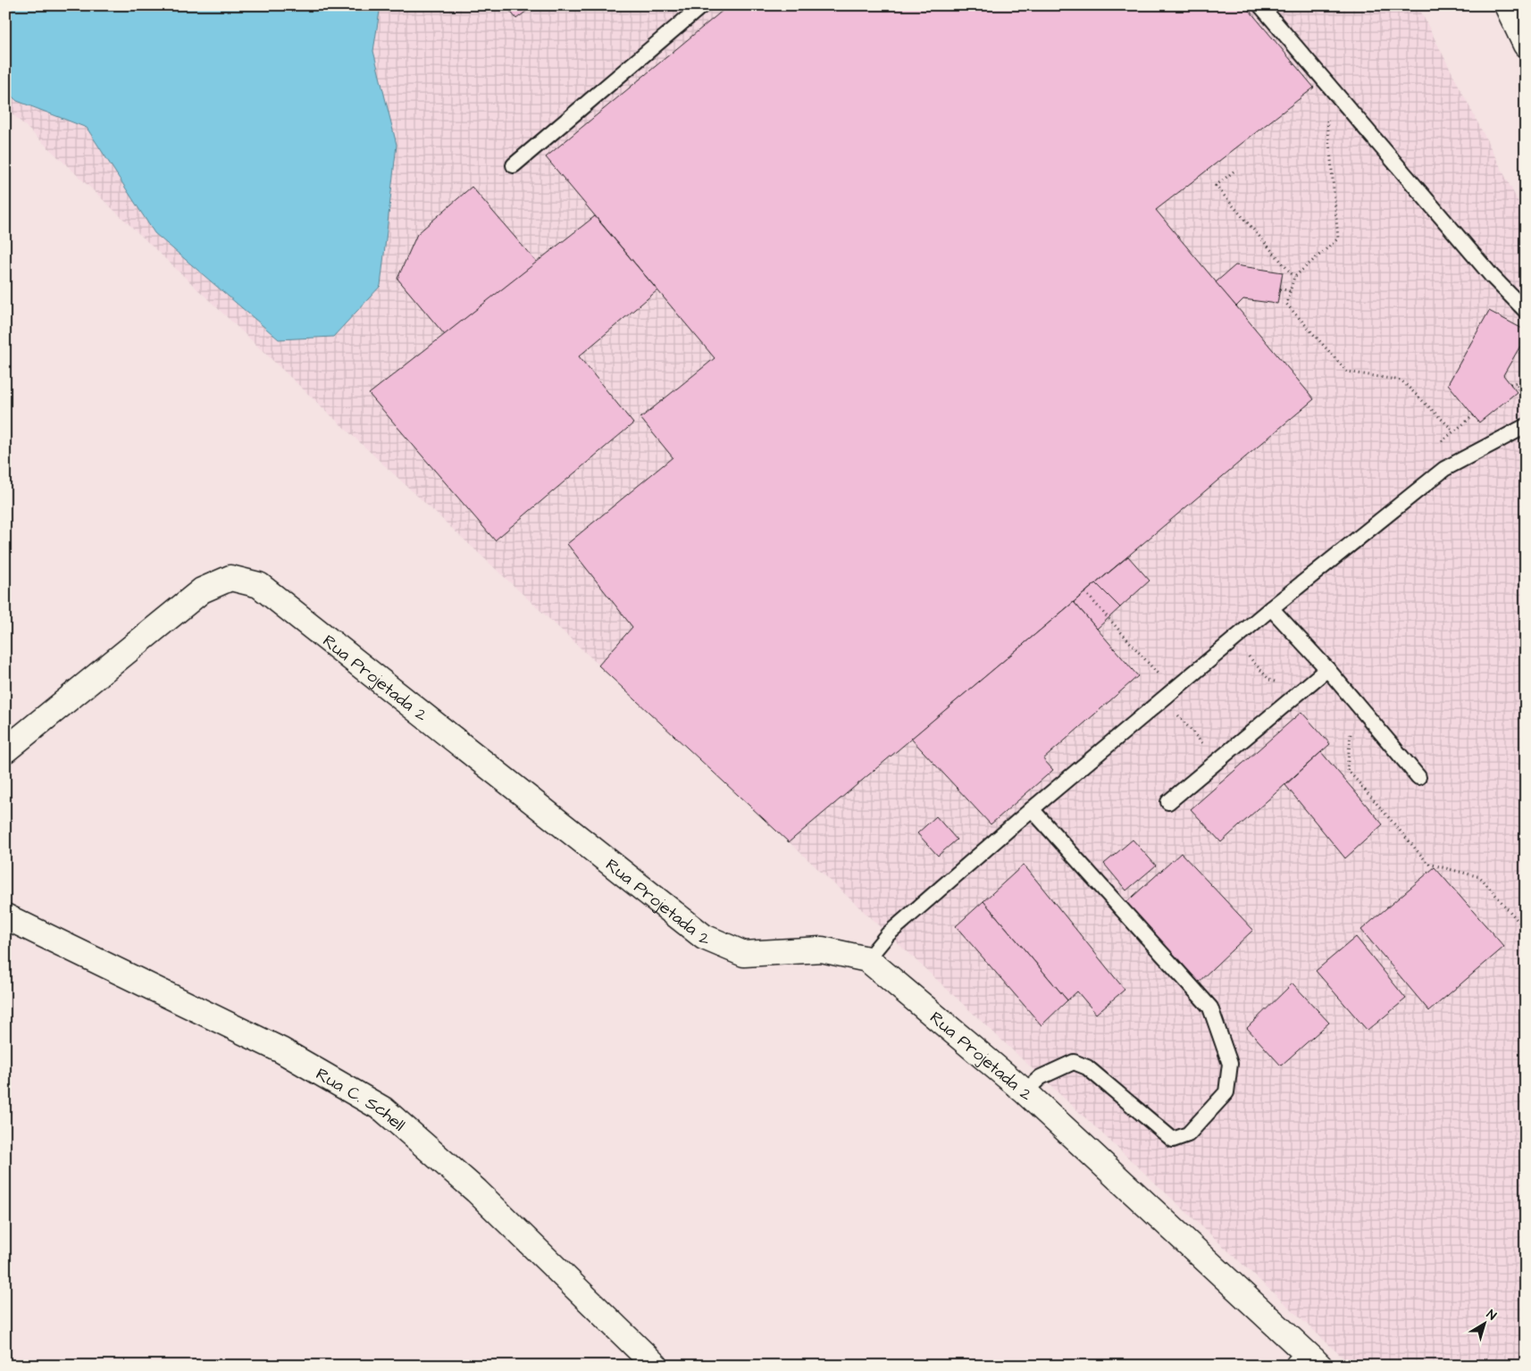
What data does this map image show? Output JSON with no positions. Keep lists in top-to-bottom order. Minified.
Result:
{"streets":{"street":["Rua Projetada 2","Rua C. Schell"]},"north":"top right"}
